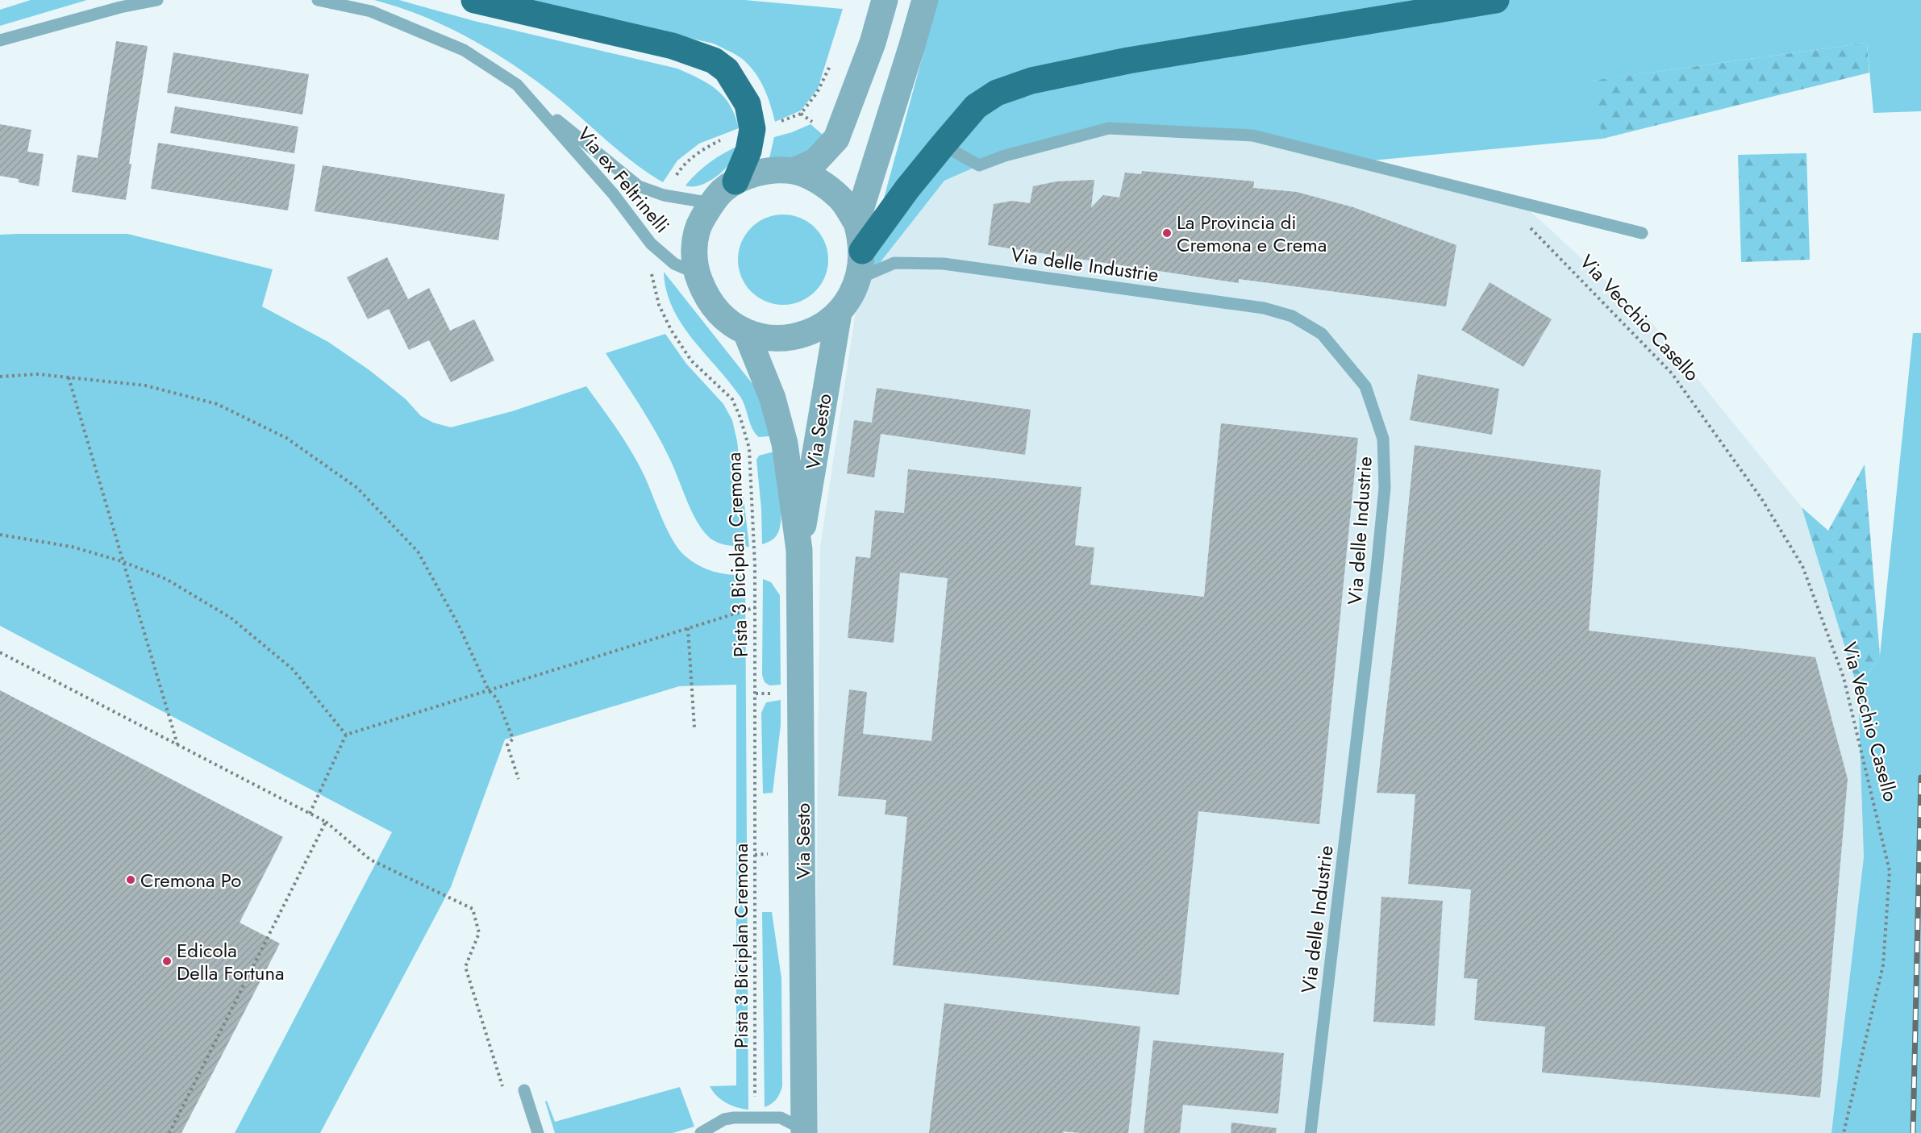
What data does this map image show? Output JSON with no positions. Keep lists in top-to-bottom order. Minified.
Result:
{"streets":{"street":["Via Sesto"],"lane":["Via ex Feltrinelli","Via delle Industrie","Via Vecchio Casello"],"path":["Pista 3 Biciplan Cremona"]},"crossings":[["Via ex Feltrinelli","Via delle Industrie"],["Via ex Feltrinelli","Via Sesto"],["Via ex Feltrinelli","Pista 3 Biciplan Cremona"],["Via delle Industrie","Via Sesto"]],"places":["La Provincia di Cremona e Crema","Cremona Po","Edicola Della Fortuna"]}
